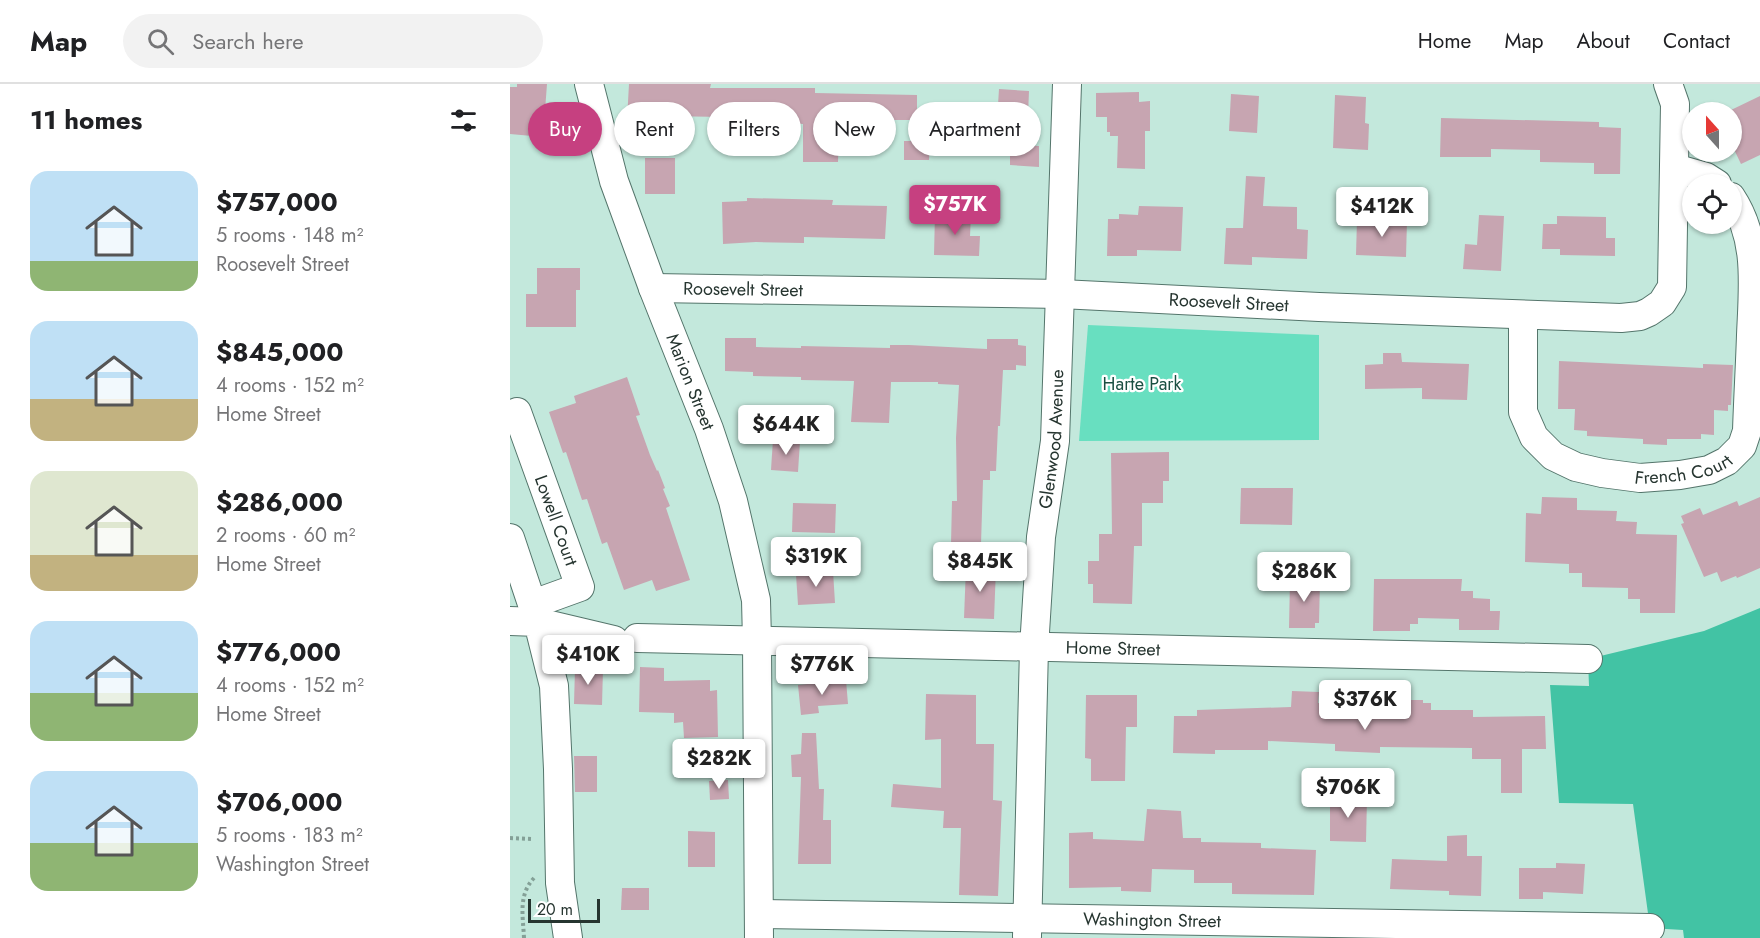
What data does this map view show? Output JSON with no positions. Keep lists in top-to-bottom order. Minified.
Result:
{"streets":{"street":["Roosevelt Street","Marion Street","Glenwood Avenue","French Court","Lowell Court","Home Street","Washington Street"]},"crossings":[["Roosevelt Street","Marion Street"],["Roosevelt Street","Glenwood Avenue"],["Roosevelt Street","French Court"],["Marion Street","Home Street"],["Marion Street","Washington Street"],["Glenwood Avenue","Home Street"],["Glenwood Avenue","Washington Street"],["Lowell Court","Home Street"]],"parks":["Harte Park"],"scale_bar":"20 m","north":"top","page":{"header":"Map","search":"Search here","nav":["Home","Map","About","Contact"],"heading":"11 homes","chip":["Buy","Rent","Filters","New","Apartment"],"list":[{"name":"$757,000","note":"5 rooms · 148 m² · Roosevelt Street"},{"name":"$845,000","note":"4 rooms · 152 m² · Home Street"},{"name":"$286,000","note":"2 rooms · 60 m² · Home Street"},{"name":"$776,000","note":"4 rooms · 152 m² · Home Street"},{"name":"$706,000","note":"5 rooms · 183 m² · Washington Street"}],"price":["$757K","$412K","$644K","$319K","$845K","$286K","$410K","$776K","$376K","$282K","$706K"],"scale":"20 m"}}
